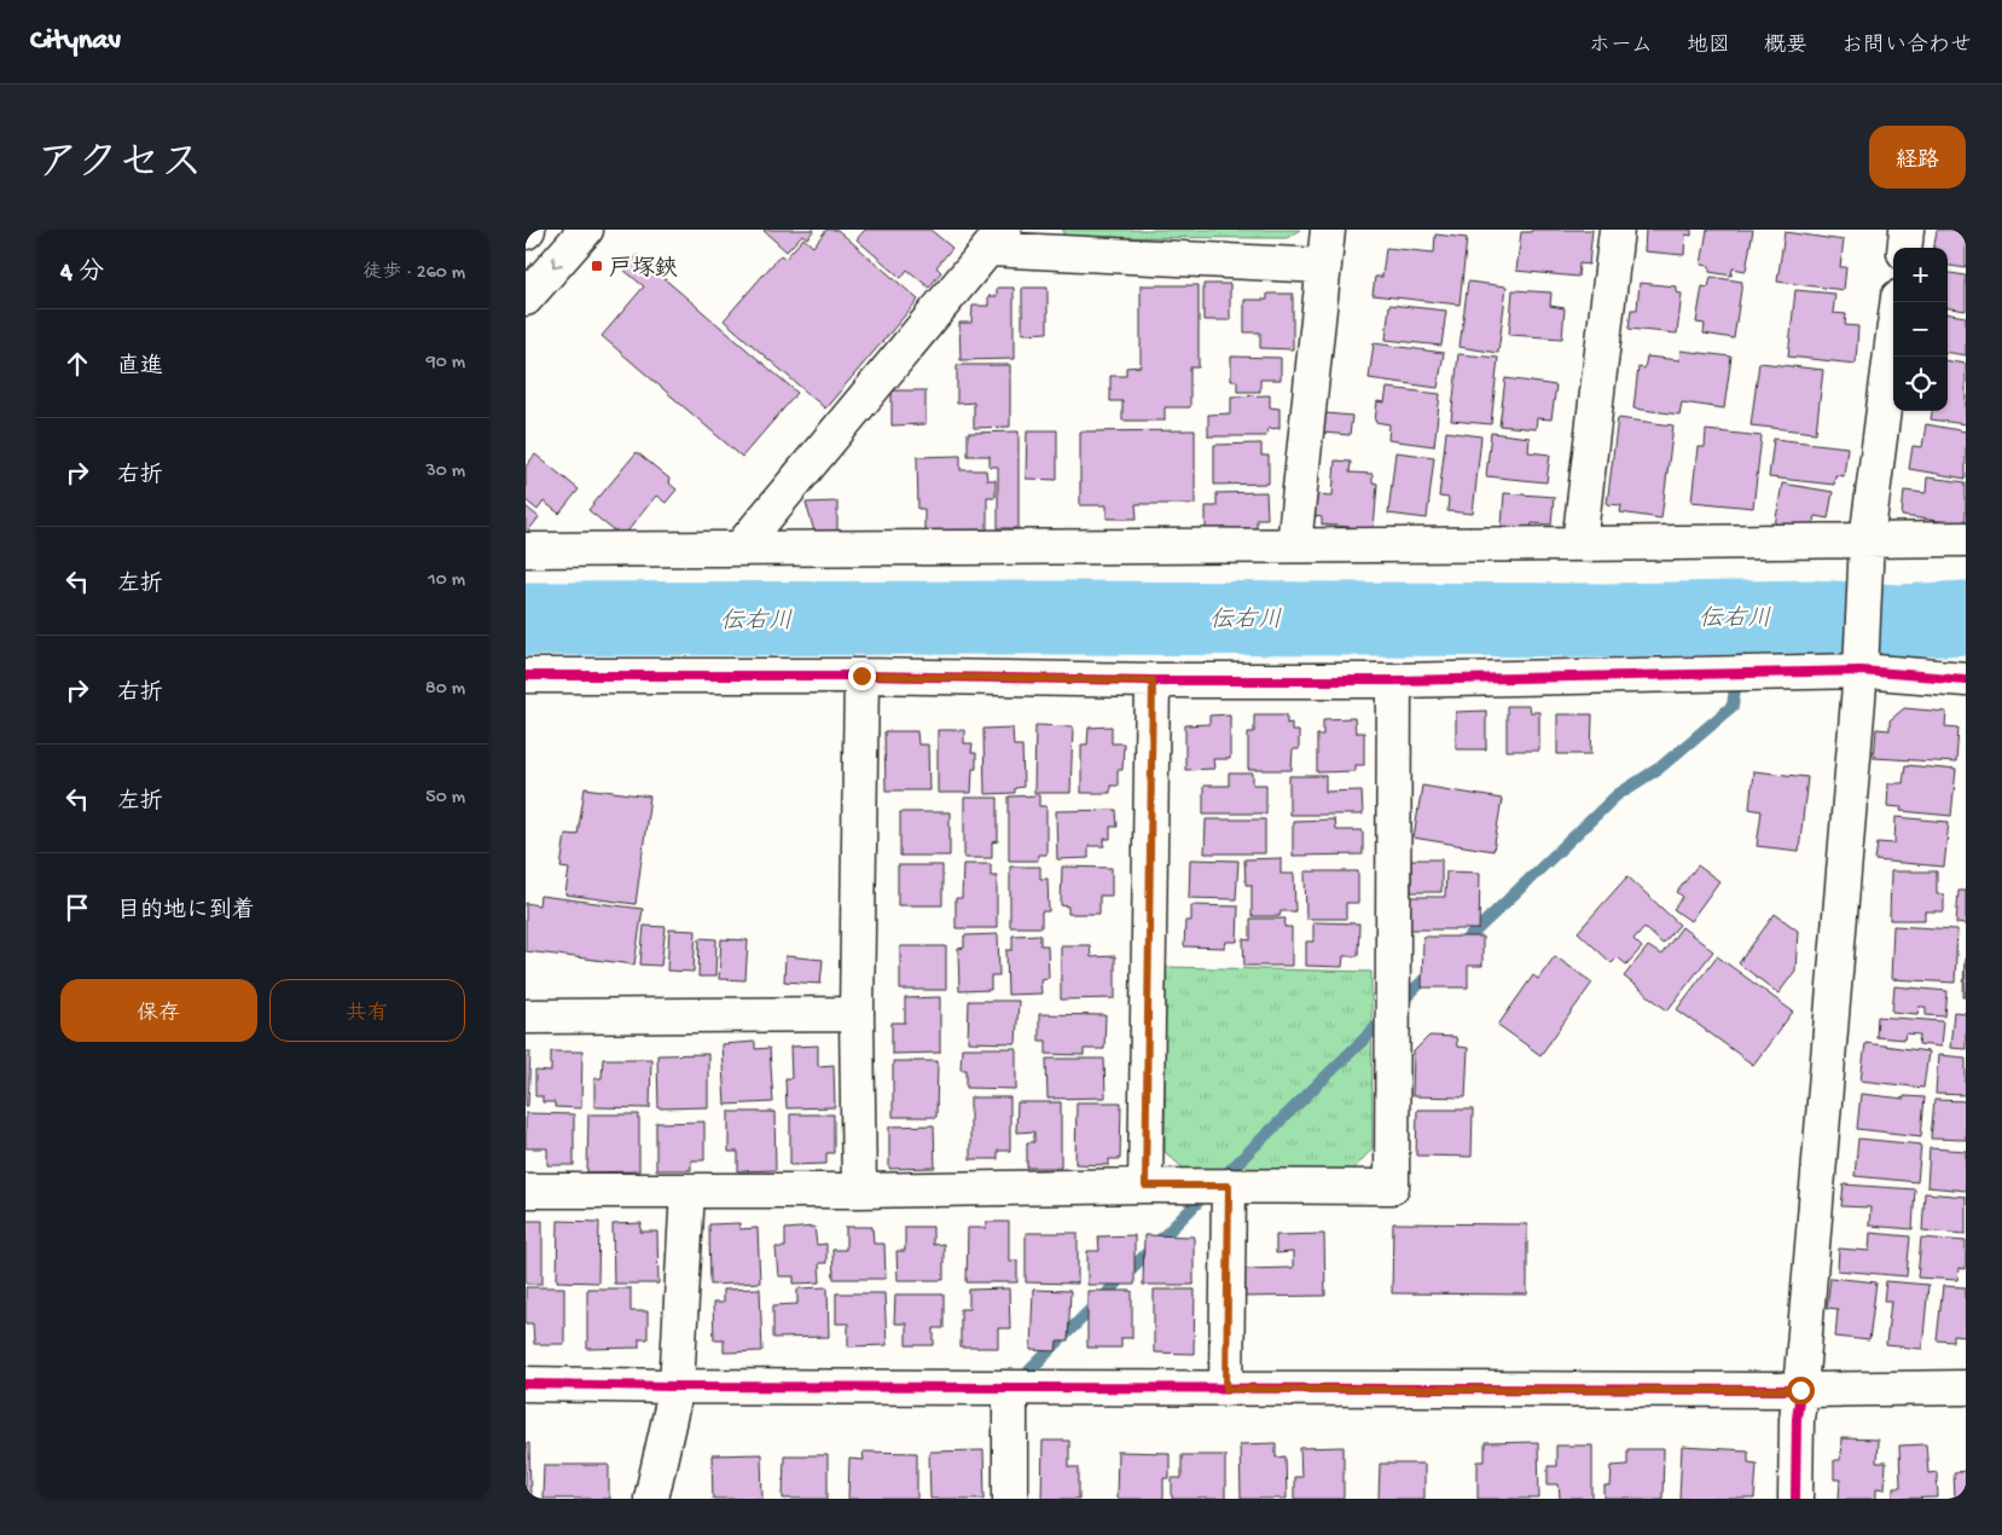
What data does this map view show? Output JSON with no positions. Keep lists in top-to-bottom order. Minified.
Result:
{"water":["伝右川"],"places":{"transit":["戸塚鋏"]},"page":{"header":"Citynav","nav":["ホーム","地図","概要","お問い合わせ"],"title":"アクセス","buttons":["経路",["保存","共有"]],"heading":["4 分","徒歩 · 260 m"],"map_buttons":["+","−"],"list":[["直進","90 m"],["右折","30 m"],["左折","10 m"],["右折","80 m"],["左折","50 m"],"目的地に到着"]}}
